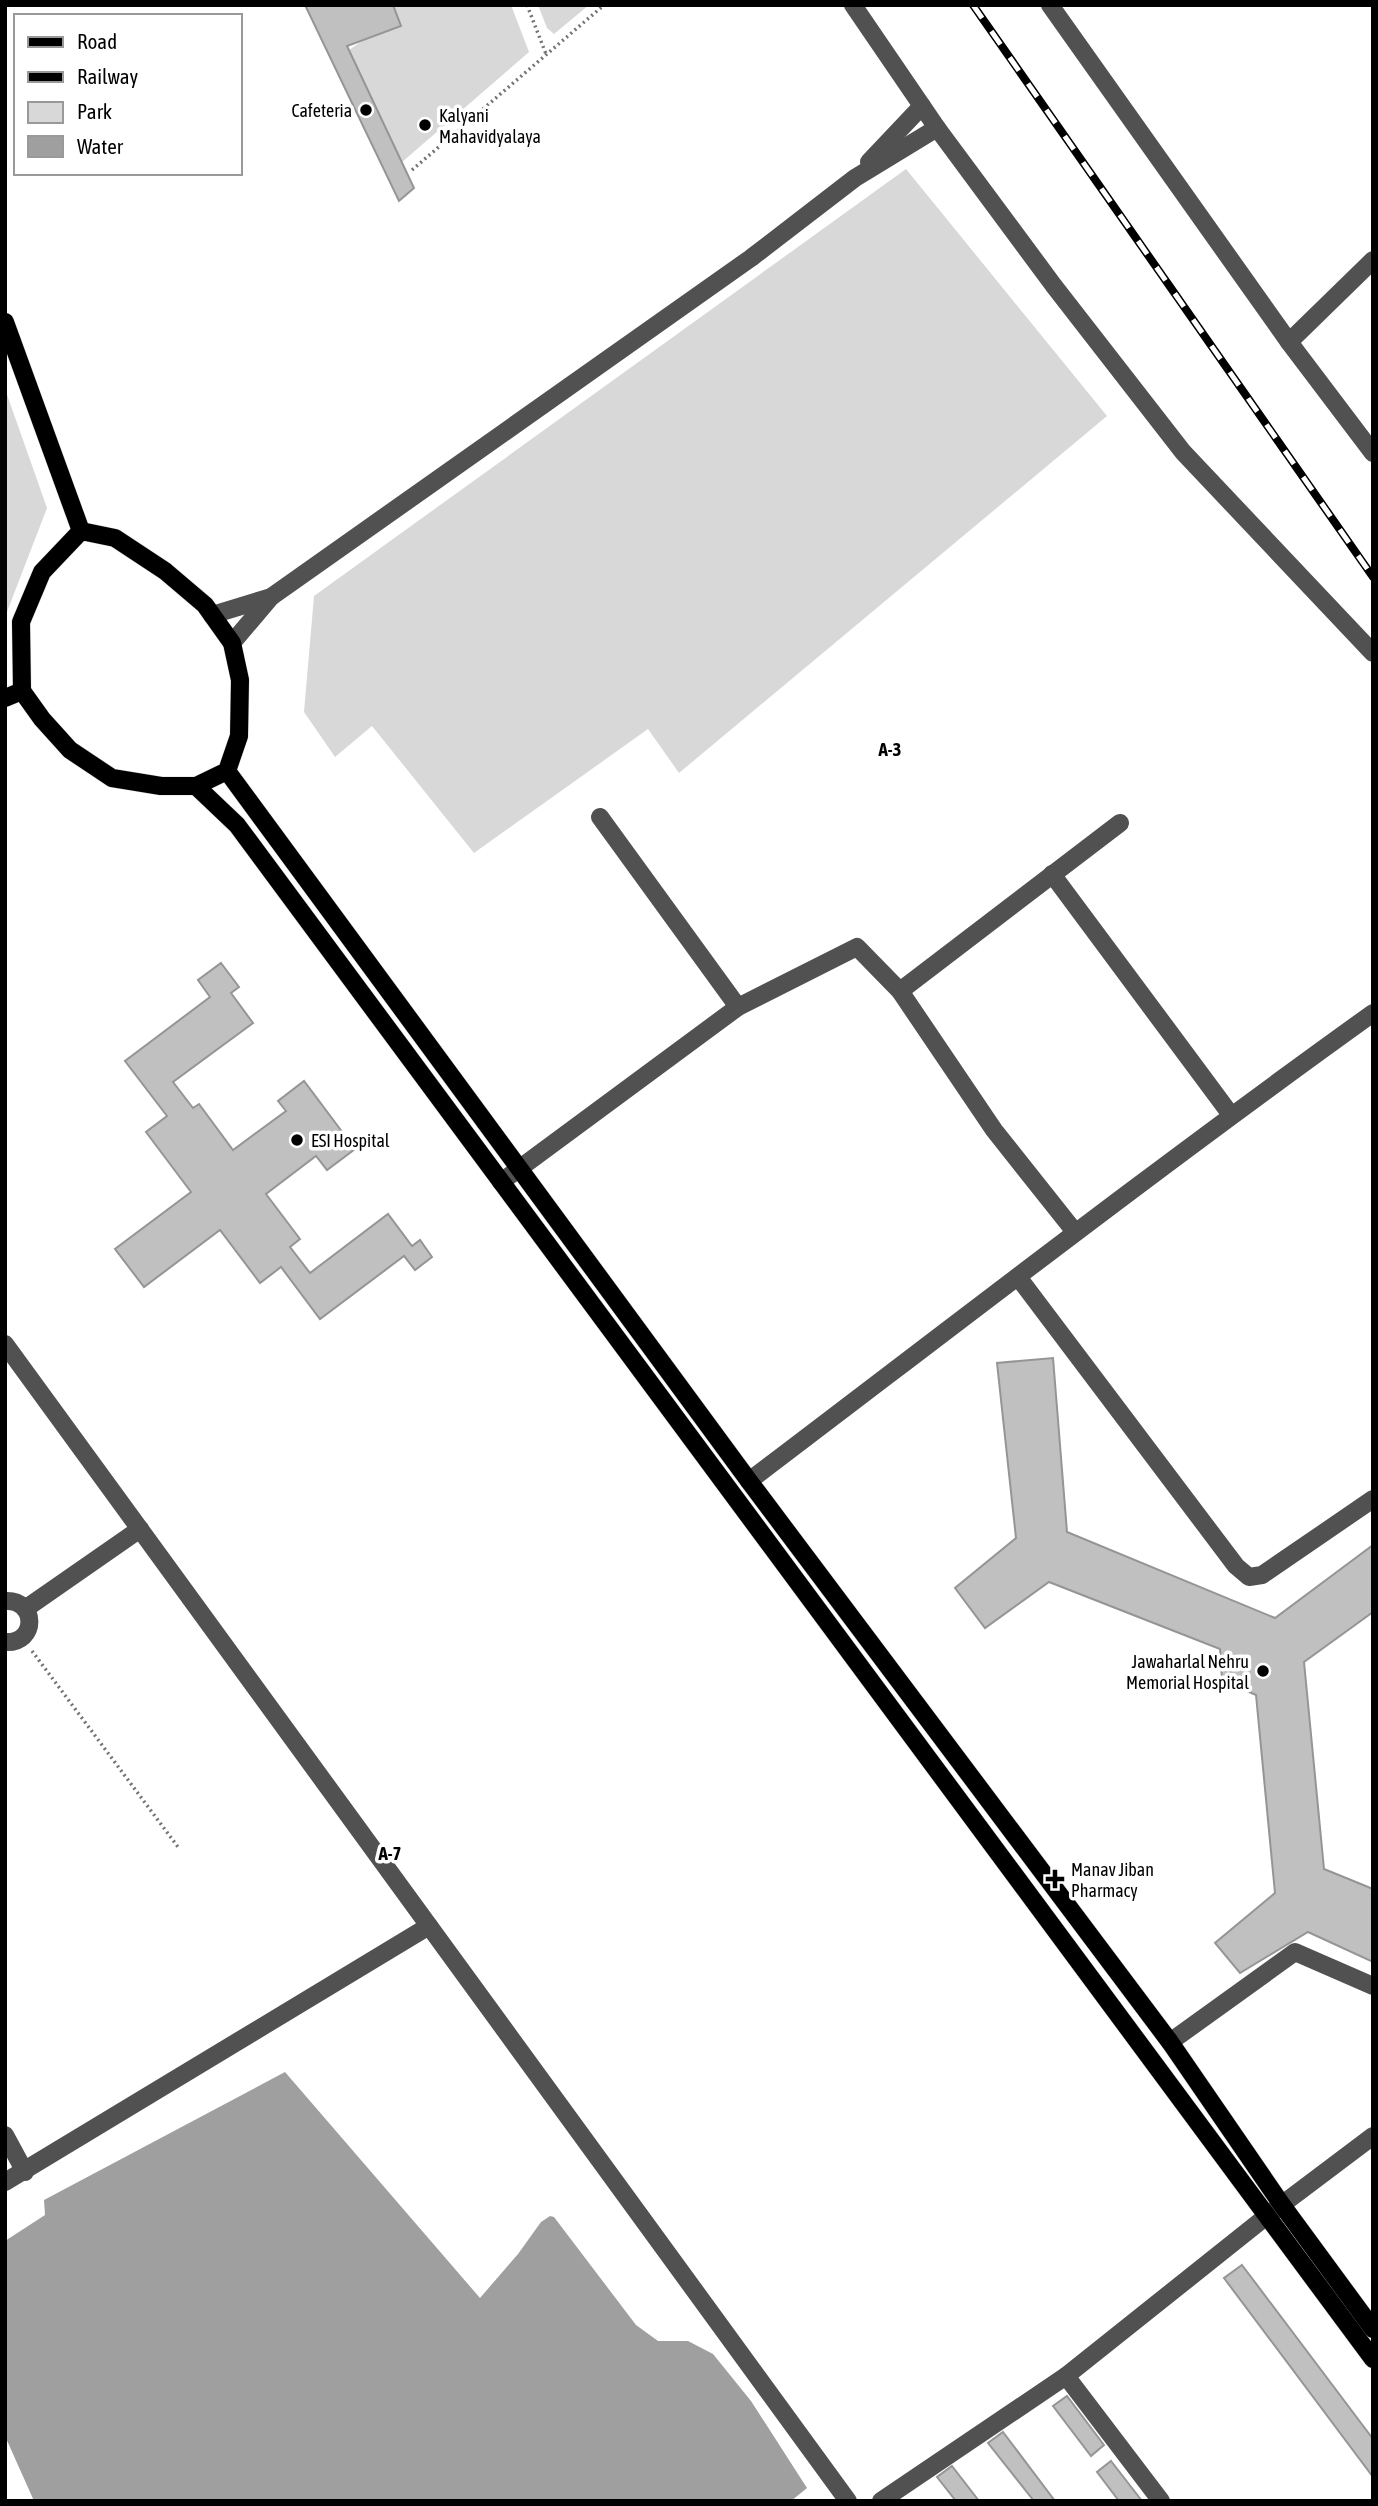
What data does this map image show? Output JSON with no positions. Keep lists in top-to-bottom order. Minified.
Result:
{"districts":["A-3","A-7"],"places":{"other":["Cafeteria","Kalyani Mahavidyalaya","ESI Hospital","Jawaharlal Nehru Memorial Hospital"],"health":["Manav Jiban Pharmacy"]},"legend":["Road","Railway","Park","Water"]}
